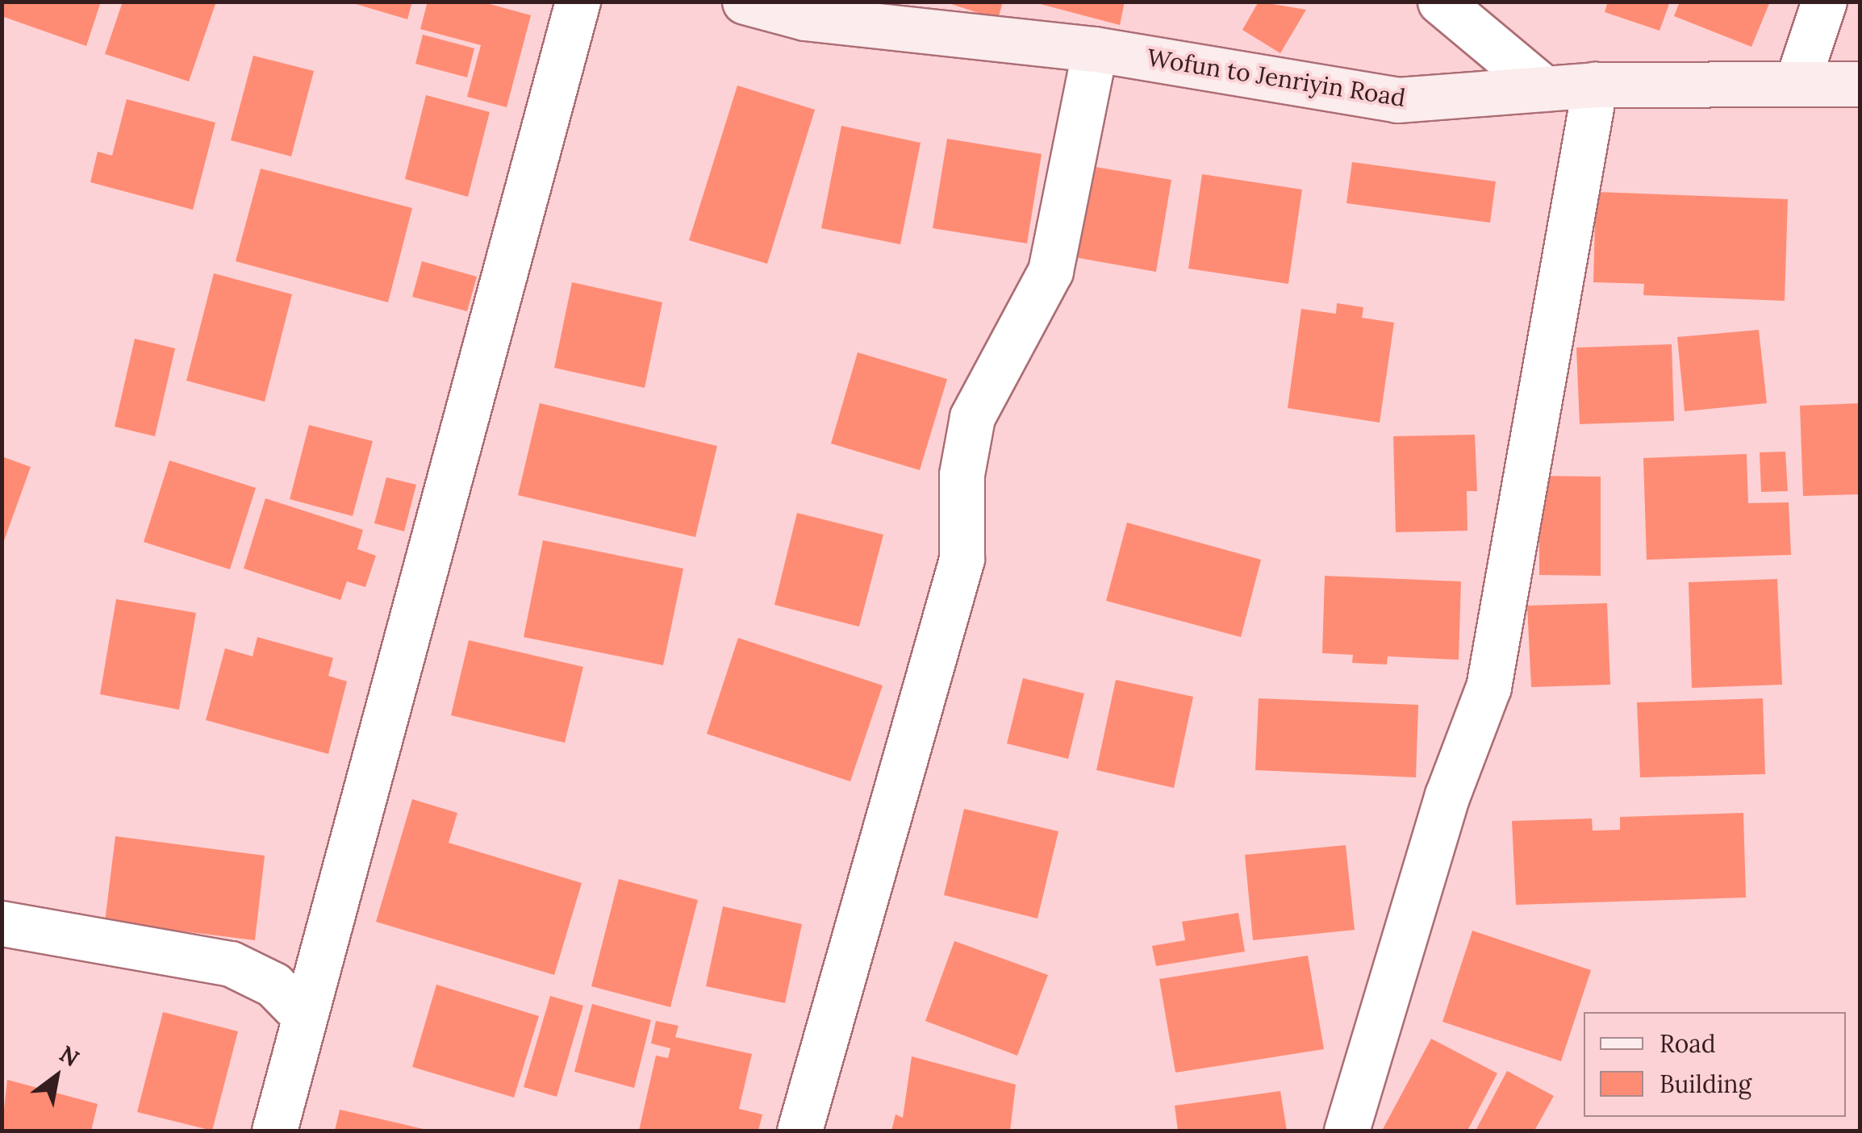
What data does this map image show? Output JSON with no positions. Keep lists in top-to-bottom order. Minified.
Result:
{"streets":{"street":["Wofun to Jenriyin Road"]},"legend":["Road","Building"],"north":"top right"}
